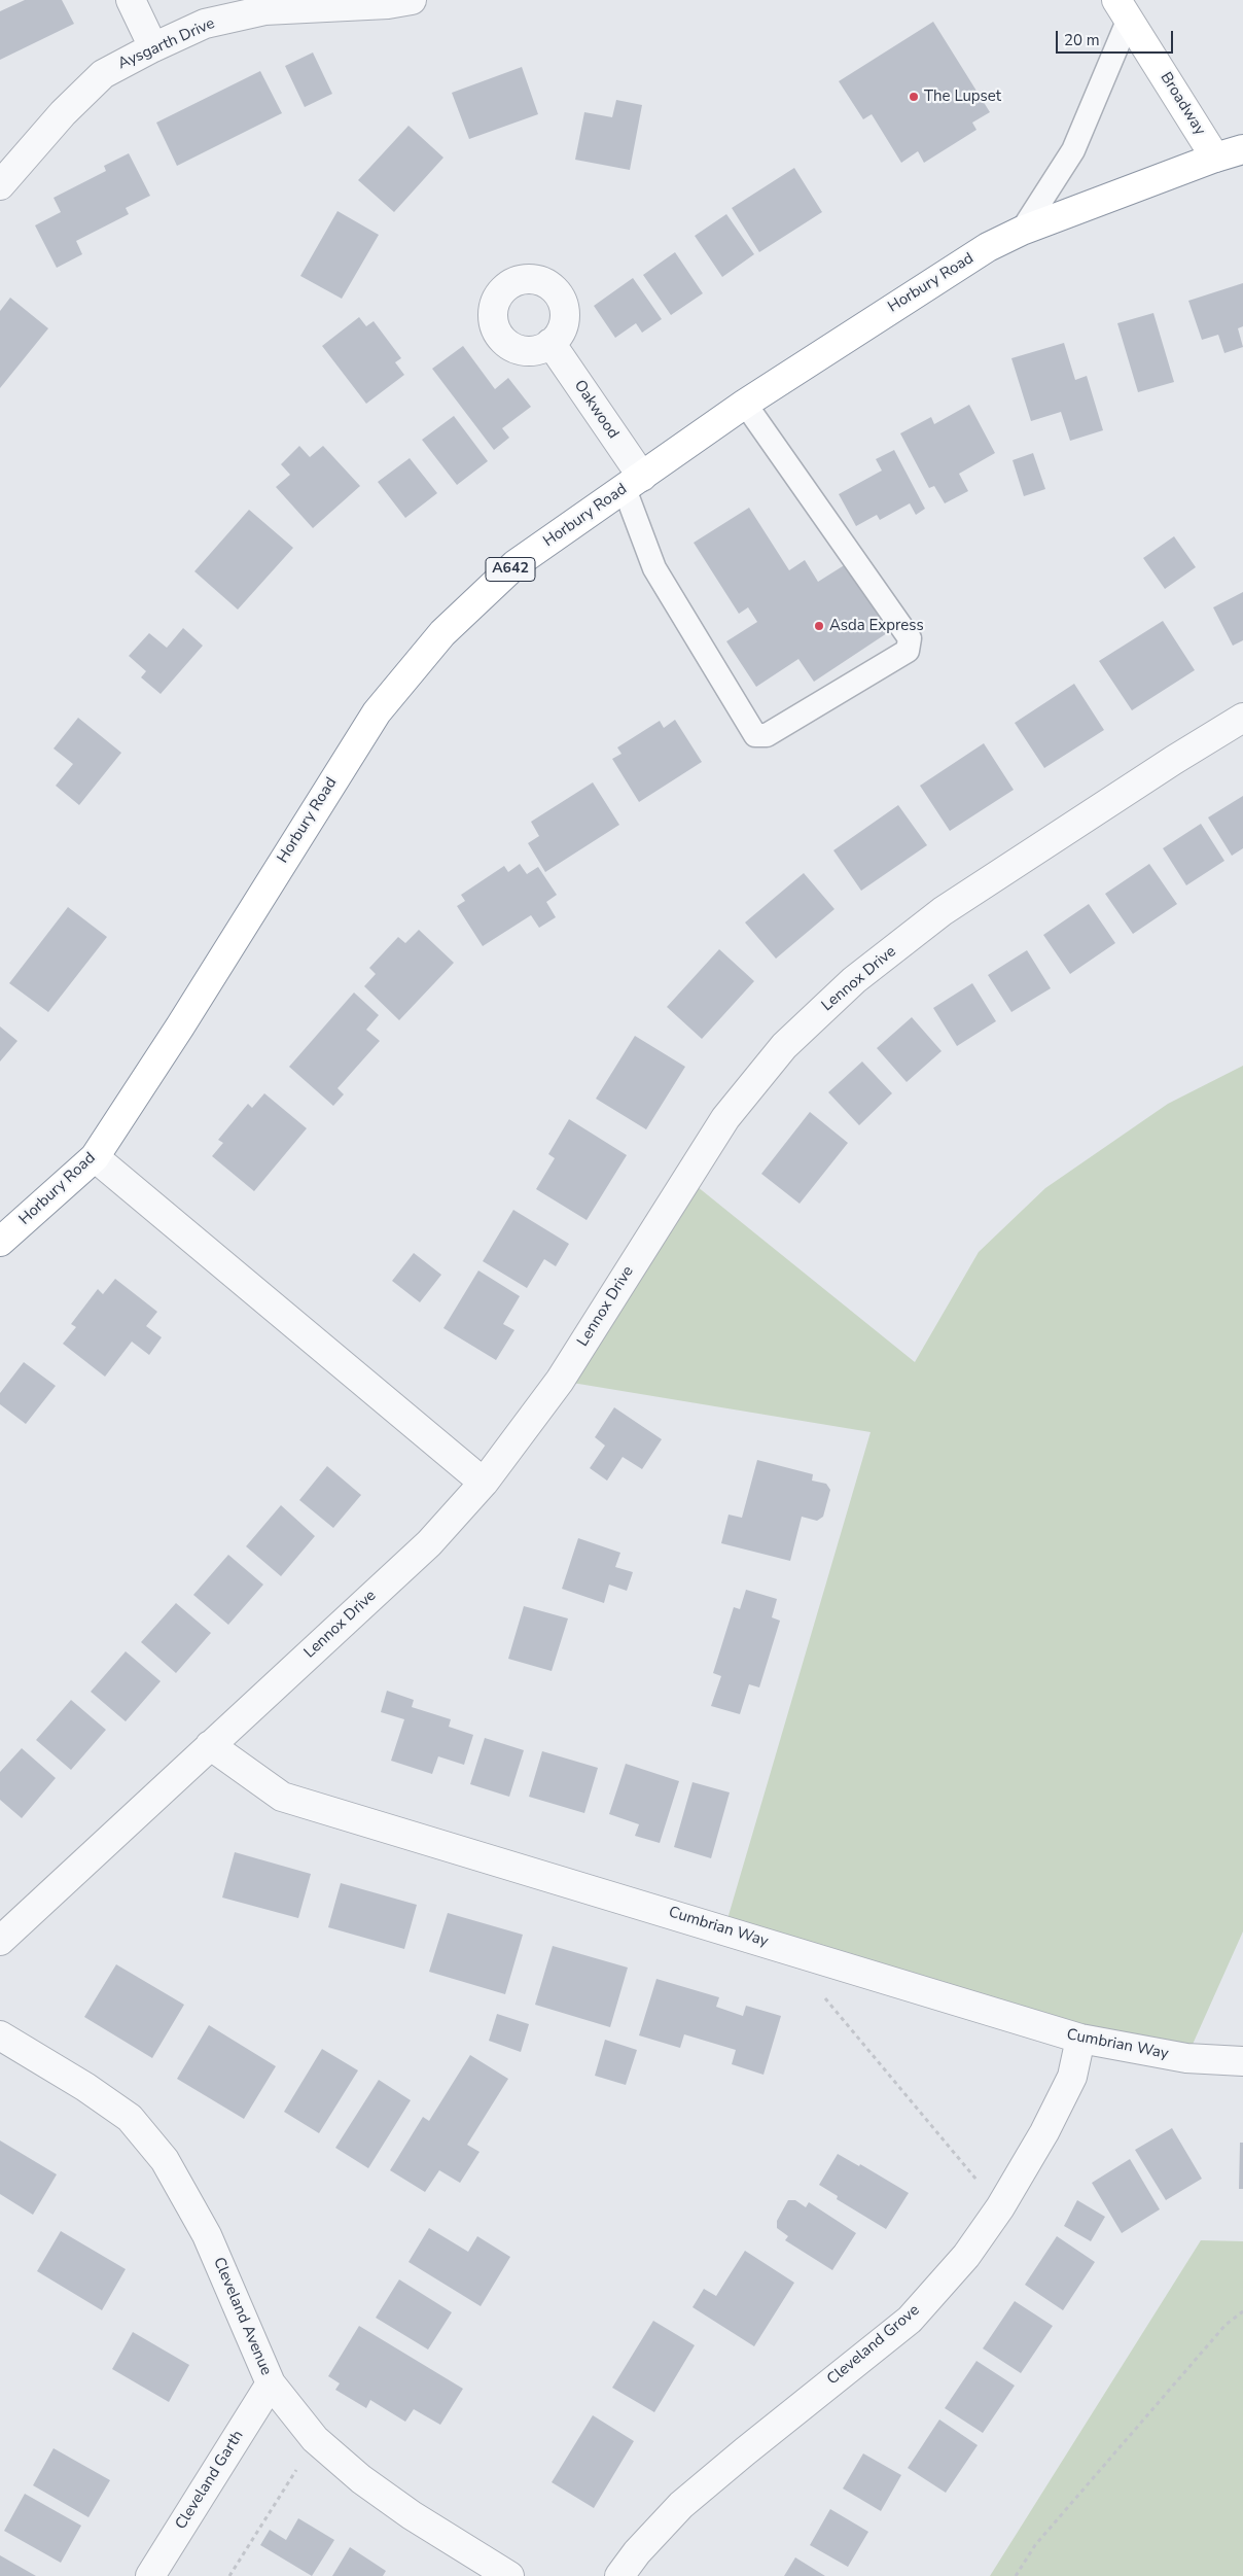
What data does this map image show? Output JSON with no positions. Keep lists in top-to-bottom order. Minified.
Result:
{"streets":{"main road":["Broadway","Horbury Road","A642"],"street":["Aysgarth Drive","Oakwood","Lennox Drive","Cumbrian Way","Cleveland Avenue","Cleveland Grove","Cleveland Garth"]},"crossings":[["Broadway","Horbury Road"],["Horbury Road","Oakwood"],["Lennox Drive","Cumbrian Way"],["Cumbrian Way","Cleveland Grove"],["Cleveland Avenue","Cleveland Garth"]],"places":["The Lupset","Asda Express"],"scale_bar":"20 m"}
